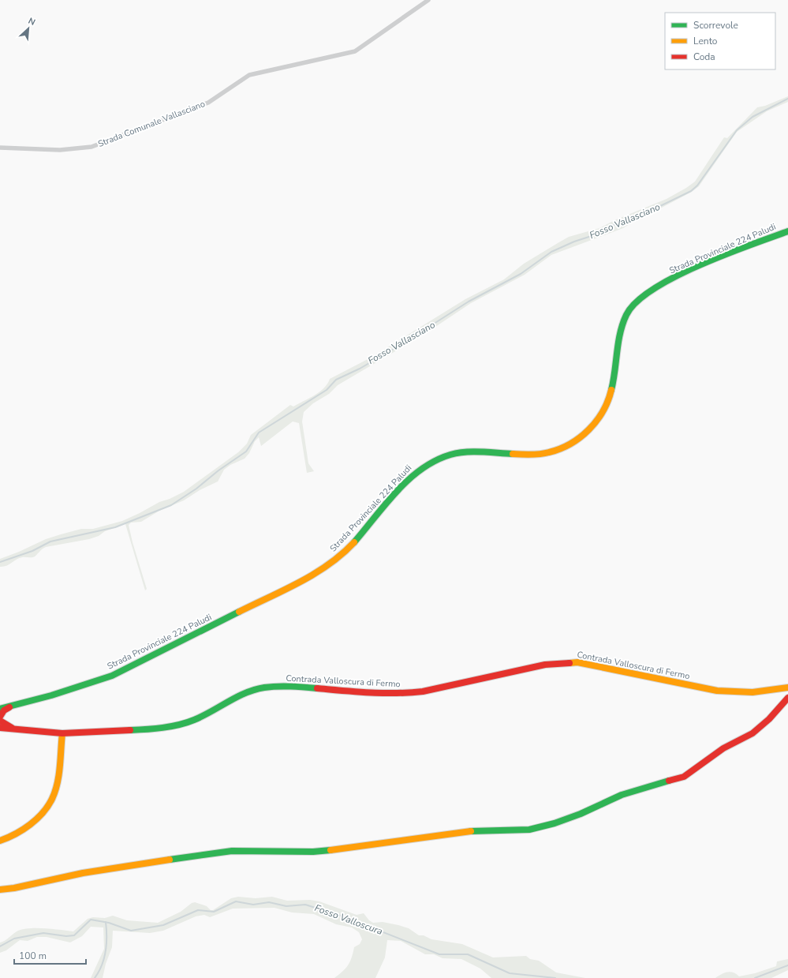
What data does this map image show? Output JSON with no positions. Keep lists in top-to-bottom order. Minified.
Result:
{"streets":{"street":["Strada Comunale Vallasciano","Strada Provinciale 224 Paludi","Contrada Valloscura di Fermo"]},"water":["Fosso Vallasciano","Fosso Valloscura"],"legend":["Scorrevole","Lento","Coda"],"scale_bar":"100 m","north":"top right"}
